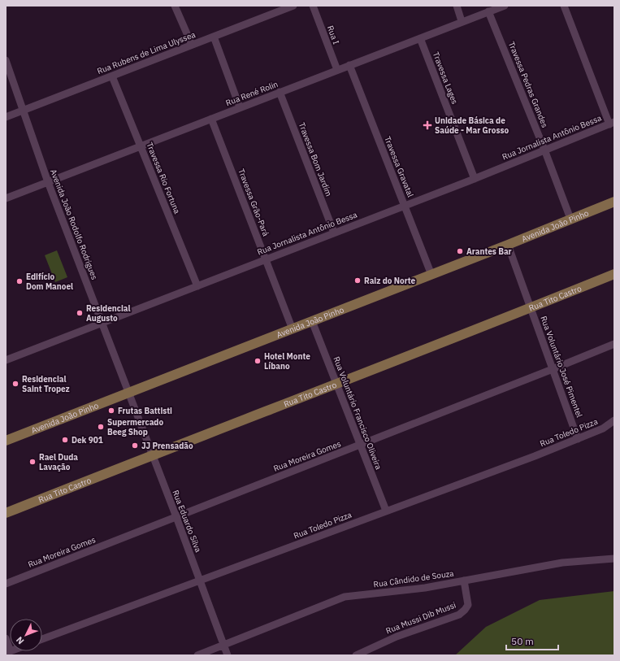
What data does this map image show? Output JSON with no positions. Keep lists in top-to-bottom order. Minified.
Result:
{"streets":{"main road":["Avenida João Pinho","Rua Tito Castro"],"street":["Rua I","Rua Rubens de Lima Ulyssea","Travessa Lages","Travessa Pedras Grandes","Rua René Rolin","Rua Jornalista Antônio Bessa","Travessa Bom Jardim","Travessa Gravatal","Travessa Rio Fortuna","Travessa Grão-Pará","Avenida João Rodolfo Rodrigues","Rua Voluntário José Pimentel","Rua Voluntário Francisco Oliveira","Rua Toledo Pizza","Rua Moreira Gomes","Rua Eduardo Silva","Rua Cândido de Souza","Rua Mussi Dib Mussi"]},"crossings":[["Rua I","Rua René Rolin"],["Rua Rubens de Lima Ulyssea","Travessa Rio Fortuna"],["Rua Rubens de Lima Ulyssea","Avenida João Rodolfo Rodrigues"],["Travessa Lages","Rua René Rolin"],["Travessa Lages","Rua Jornalista Antônio Bessa"],["Travessa Pedras Grandes","Rua René Rolin"],["Travessa Pedras Grandes","Rua Jornalista Antônio Bessa"],["Travessa Pedras Grandes","Avenida João Pinho"],["Rua René Rolin","Travessa Bom Jardim"],["Rua René Rolin","Travessa Gravatal"],["Rua René Rolin","Travessa Rio Fortuna"],["Rua René Rolin","Travessa Grão-Pará"],["Rua René Rolin","Avenida João Rodolfo Rodrigues"],["Rua Jornalista Antônio Bessa","Travessa Bom Jardim"],["Rua Jornalista Antônio Bessa","Travessa Gravatal"],["Rua Jornalista Antônio Bessa","Travessa Rio Fortuna"],["Rua Jornalista Antônio Bessa","Travessa Grão-Pará"],["Rua Jornalista Antônio Bessa","Avenida João Rodolfo Rodrigues"],["Travessa Gravatal","Avenida João Pinho"],["Travessa Grão-Pará","Avenida João Pinho"],["Avenida João Rodolfo Rodrigues","Avenida João Pinho"],["Avenida João Rodolfo Rodrigues","Rua Eduardo Silva"],["Avenida João Pinho","Rua Voluntário José Pimentel"],["Avenida João Pinho","Rua Voluntário Francisco Oliveira"],["Avenida João Pinho","Rua Eduardo Silva"],["Rua Tito Castro","Rua Voluntário José Pimentel"],["Rua Tito Castro","Rua Voluntário Francisco Oliveira"],["Rua Tito Castro","Rua Eduardo Silva"],["Rua Voluntário José Pimentel","Rua Toledo Pizza"],["Rua Voluntário José Pimentel","Rua Moreira Gomes"],["Rua Voluntário Francisco Oliveira","Rua Toledo Pizza"],["Rua Voluntário Francisco Oliveira","Rua Moreira Gomes"],["Rua Toledo Pizza","Rua Eduardo Silva"],["Rua Moreira Gomes","Rua Eduardo Silva"],["Rua Eduardo Silva","Rua Cândido de Souza"],["Rua Cândido de Souza","Rua Mussi Dib Mussi"]],"places":{"health":["Unidade Básica de Saúde - Mar Grosso"],"other":["Arantes Bar","Raiz do Norte","Edifício Dom Manoel","Residencial Augusto","Hotel Monte Líbano","Residencial Saint Tropez","Frutas Battisti","Supermercado Beeg Shop","Dek 901","JJ Prensadão","Rael Duda Lavação"]},"scale_bar":"50 m","north":"bottom left"}
